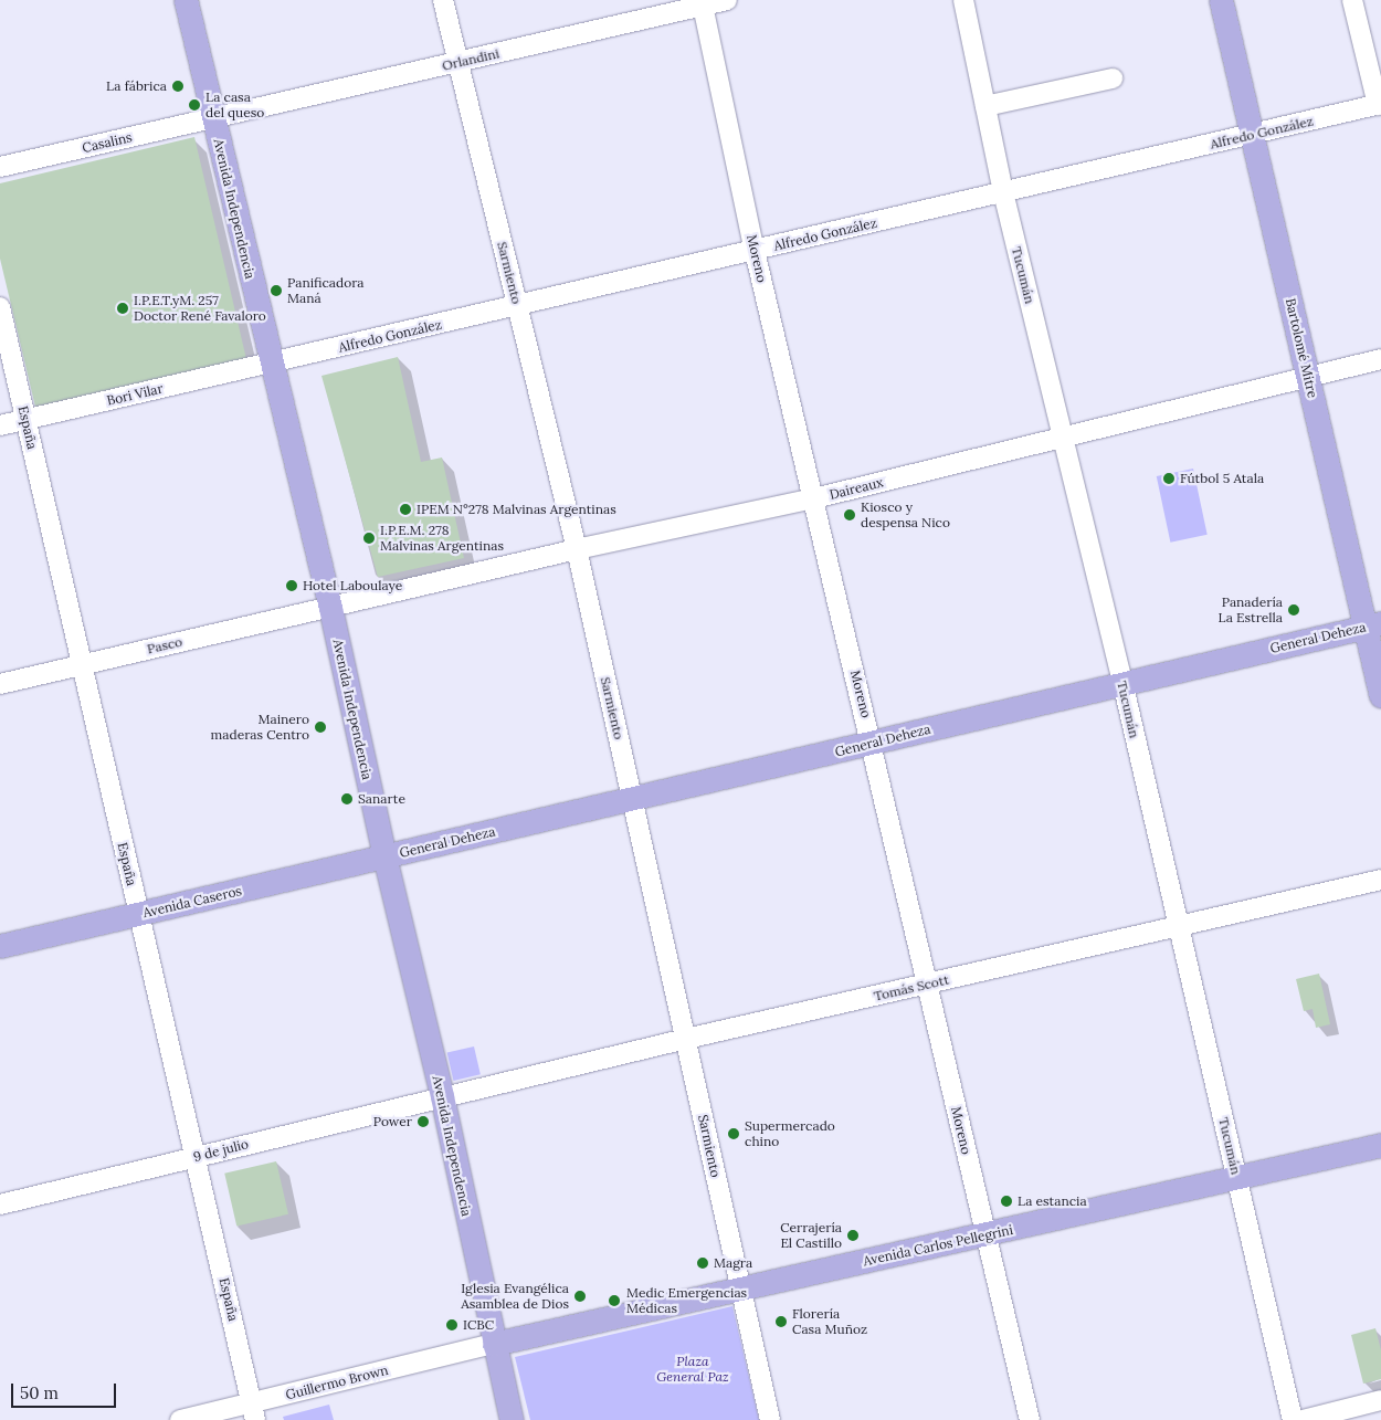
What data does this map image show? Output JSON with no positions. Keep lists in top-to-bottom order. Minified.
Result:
{"streets":{"main road":["Avenida Independencia","Bartolomé Mitre","General Deheza","Avenida Caseros","Avenida Carlos Pellegrini"],"street":["Orlandini","Alfredo González","Casalins","Moreno","Sarmiento","Tucumán","Bori Vilar","España","Daireaux","Pasco","Tomás Scott","9 de julio","Guillermo Brown"]},"crossings":[["Orlandini","Casalins"],["Orlandini","Avenida Independencia"],["Orlandini","Moreno"],["Orlandini","Sarmiento"],["Alfredo González","Avenida Independencia"],["Alfredo González","Moreno"],["Alfredo González","Sarmiento"],["Alfredo González","Tucumán"],["Alfredo González","Bartolomé Mitre"],["Alfredo González","Bori Vilar"],["Casalins","Avenida Independencia"],["Avenida Independencia","Bori Vilar"],["Avenida Independencia","Daireaux"],["Avenida Independencia","General Deheza"],["Avenida Independencia","Pasco"],["Avenida Independencia","Avenida Caseros"],["Avenida Independencia","Tomás Scott"],["Avenida Independencia","9 de julio"],["Avenida Independencia","Avenida Carlos Pellegrini"],["Avenida Independencia","Guillermo Brown"],["Moreno","Daireaux"],["Moreno","General Deheza"],["Moreno","Tomás Scott"],["Moreno","Avenida Carlos Pellegrini"],["Sarmiento","Daireaux"],["Sarmiento","General Deheza"],["Sarmiento","Tomás Scott"],["Sarmiento","Avenida Carlos Pellegrini"],["Tucumán","Daireaux"],["Tucumán","General Deheza"],["Tucumán","Tomás Scott"],["Tucumán","Avenida Carlos Pellegrini"],["Bartolomé Mitre","Daireaux"],["Bartolomé Mitre","General Deheza"],["Bori Vilar","España"],["España","Pasco"],["España","Avenida Caseros"],["España","9 de julio"],["España","Guillermo Brown"],["Daireaux","Pasco"],["General Deheza","Avenida Caseros"],["Tomás Scott","9 de julio"],["Avenida Carlos Pellegrini","Guillermo Brown"]],"parks":["Plaza General Paz"],"places":["La fábrica","La casa del queso","Panificadora Maná","I.P.E.T.yM. 257 Doctor René Favaloro","Fútbol 5 Atala","IPEM N°278 Malvinas Argentinas","Kiosco y despensa Nico","I.P.E.M. 278 Malvinas Argentinas","Hotel Laboulaye","Panadería La Estrella","Mainero maderas Centro","Sanarte","Power","Supermercado chino","La estancia","Cerrajería El Castillo","Magra","Iglesia Evangélica Asamblea de Dios","Medic Emergencias Médicas","Florería Casa Muñoz","ICBC"],"scale_bar":"50 m"}
